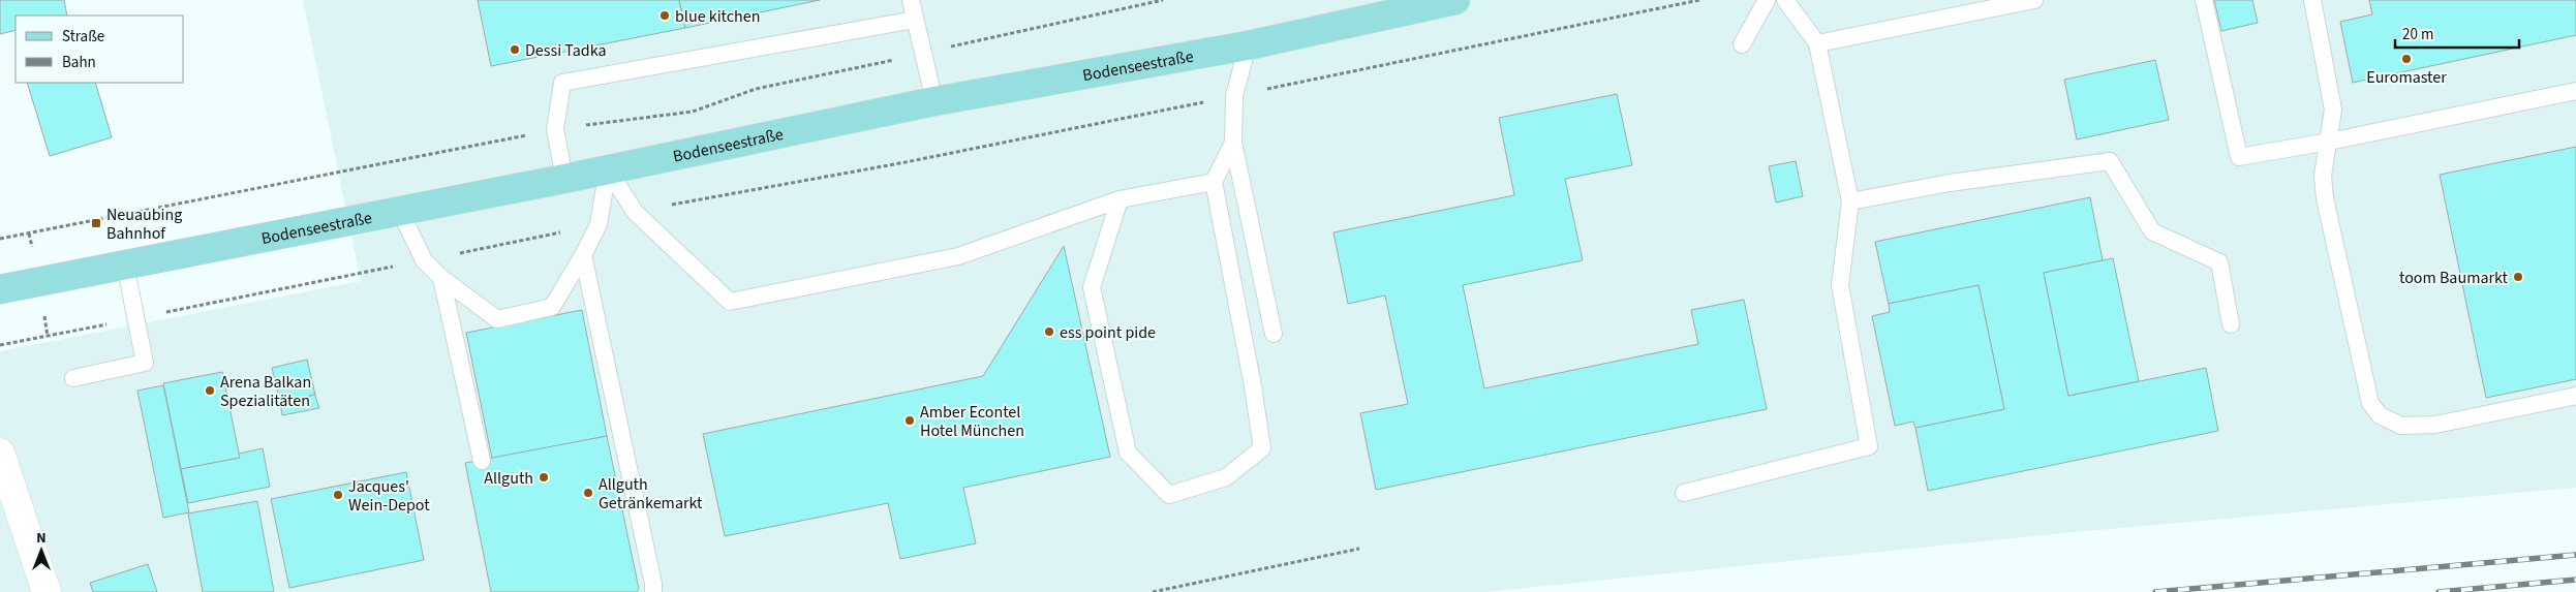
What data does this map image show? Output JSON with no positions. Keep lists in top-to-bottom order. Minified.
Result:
{"streets":{"main road":["Bodenseestraße"]},"places":{"other":["blue kitchen","Dessi Tadka","Euromaster","toom Baumarkt","ess point pide","Arena Balkan Spezialitäten","Amber Econtel Hotel München","Allguth","Allguth Getränkemarkt","Jacques' Wein-Depot"],"transit":["Neuaubing Bahnhof"]},"legend":["Straße","Bahn"],"scale_bar":"20 m","north":"top"}
